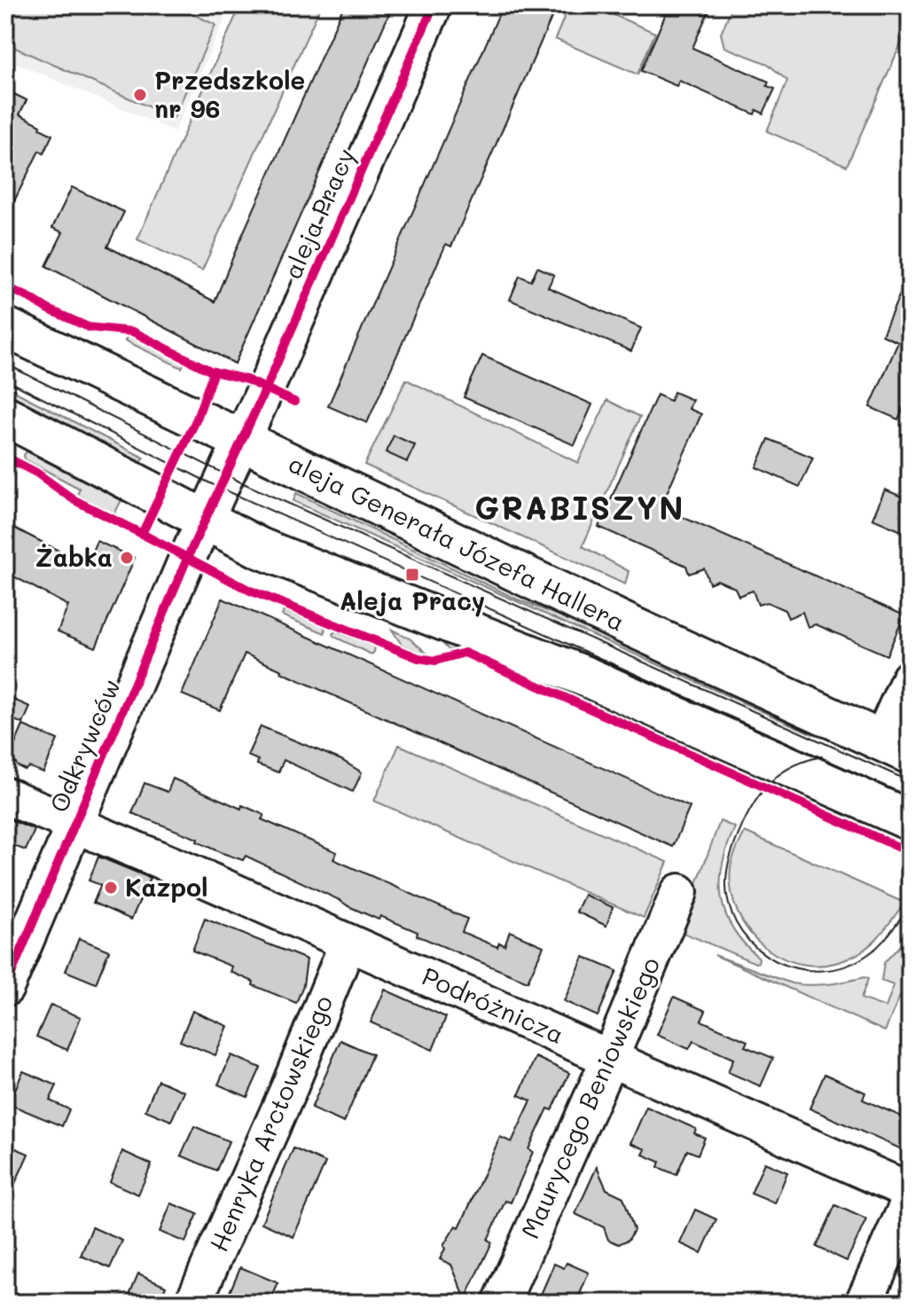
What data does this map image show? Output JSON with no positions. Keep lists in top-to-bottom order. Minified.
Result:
{"streets":{"main road":["aleja Generała Józefa Hallera"],"street":["aleja Pracy","Odkrywców","Podróżnicza","Maurycego Beniowskiego","Henryka Arctowskiego"]},"crossings":[["aleja Pracy","aleja Generała Józefa Hallera"],["aleja Pracy","Odkrywców"],["Odkrywców","Podróżnicza"],["Podróżnicza","Maurycego Beniowskiego"],["Podróżnicza","Henryka Arctowskiego"]],"districts":["GRABISZYN"],"places":{"other":["Przedszkole nr 96","Żabka","Kazpol"],"transit":["Aleja Pracy"]}}
